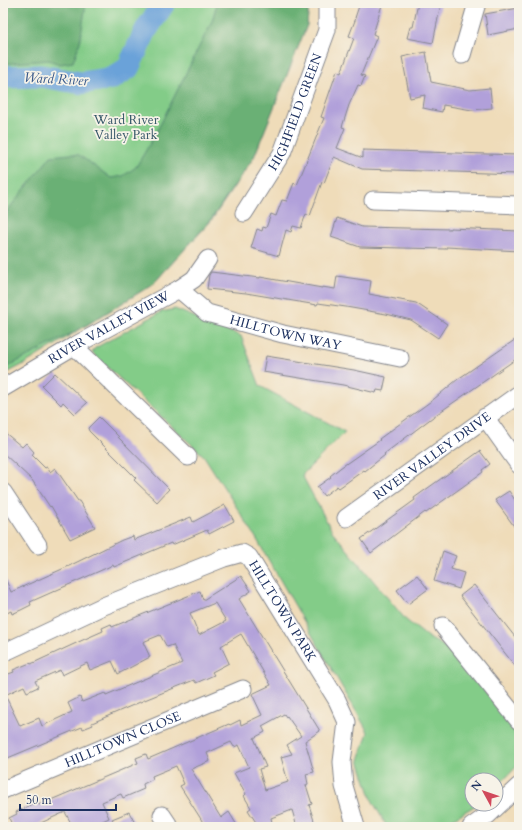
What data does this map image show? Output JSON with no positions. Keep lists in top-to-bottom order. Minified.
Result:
{"streets":{"street":["HIGHFIELD GREEN","RIVER VALLEY VIEW","HILLTOWN WAY","RIVER VALLEY DRIVE","HILLTOWN PARK","HILLTOWN CLOSE"]},"crossings":[["RIVER VALLEY VIEW","HILLTOWN WAY"]],"water":["Ward River"],"parks":["Ward River Valley Park"],"scale_bar":"50 m","north":"top left"}
